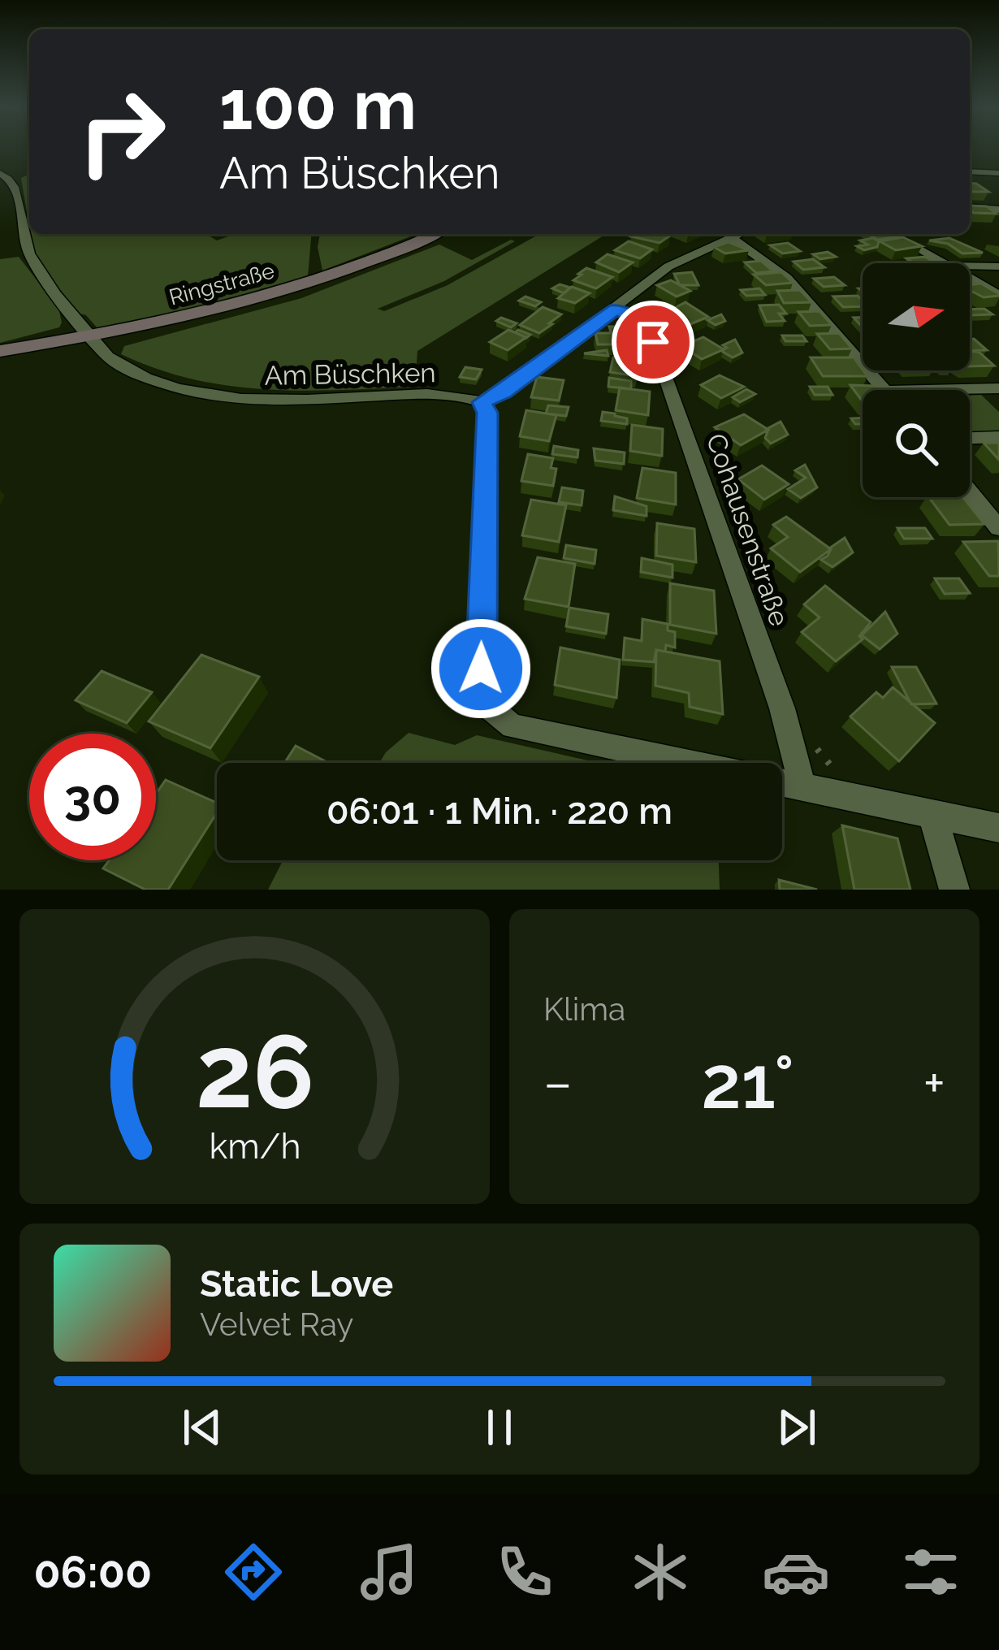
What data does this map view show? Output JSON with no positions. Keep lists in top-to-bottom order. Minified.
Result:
{"streets":{"main road":["Ringstraße"],"street":["Am Büschken","Cohausenstraße"]},"crossings":[["Ringstraße","Am Büschken"]],"north":"right","page":{"turn":["100 m","Am Büschken"],"limit":"30","trip":"06:01 · 1 Min. · 220 m","tile":"Klima","heat":["−","21°","+"],"song":["Static Love","Velvet Ray"],"tabs":"06:00","gauge":["26","km/h"]}}
